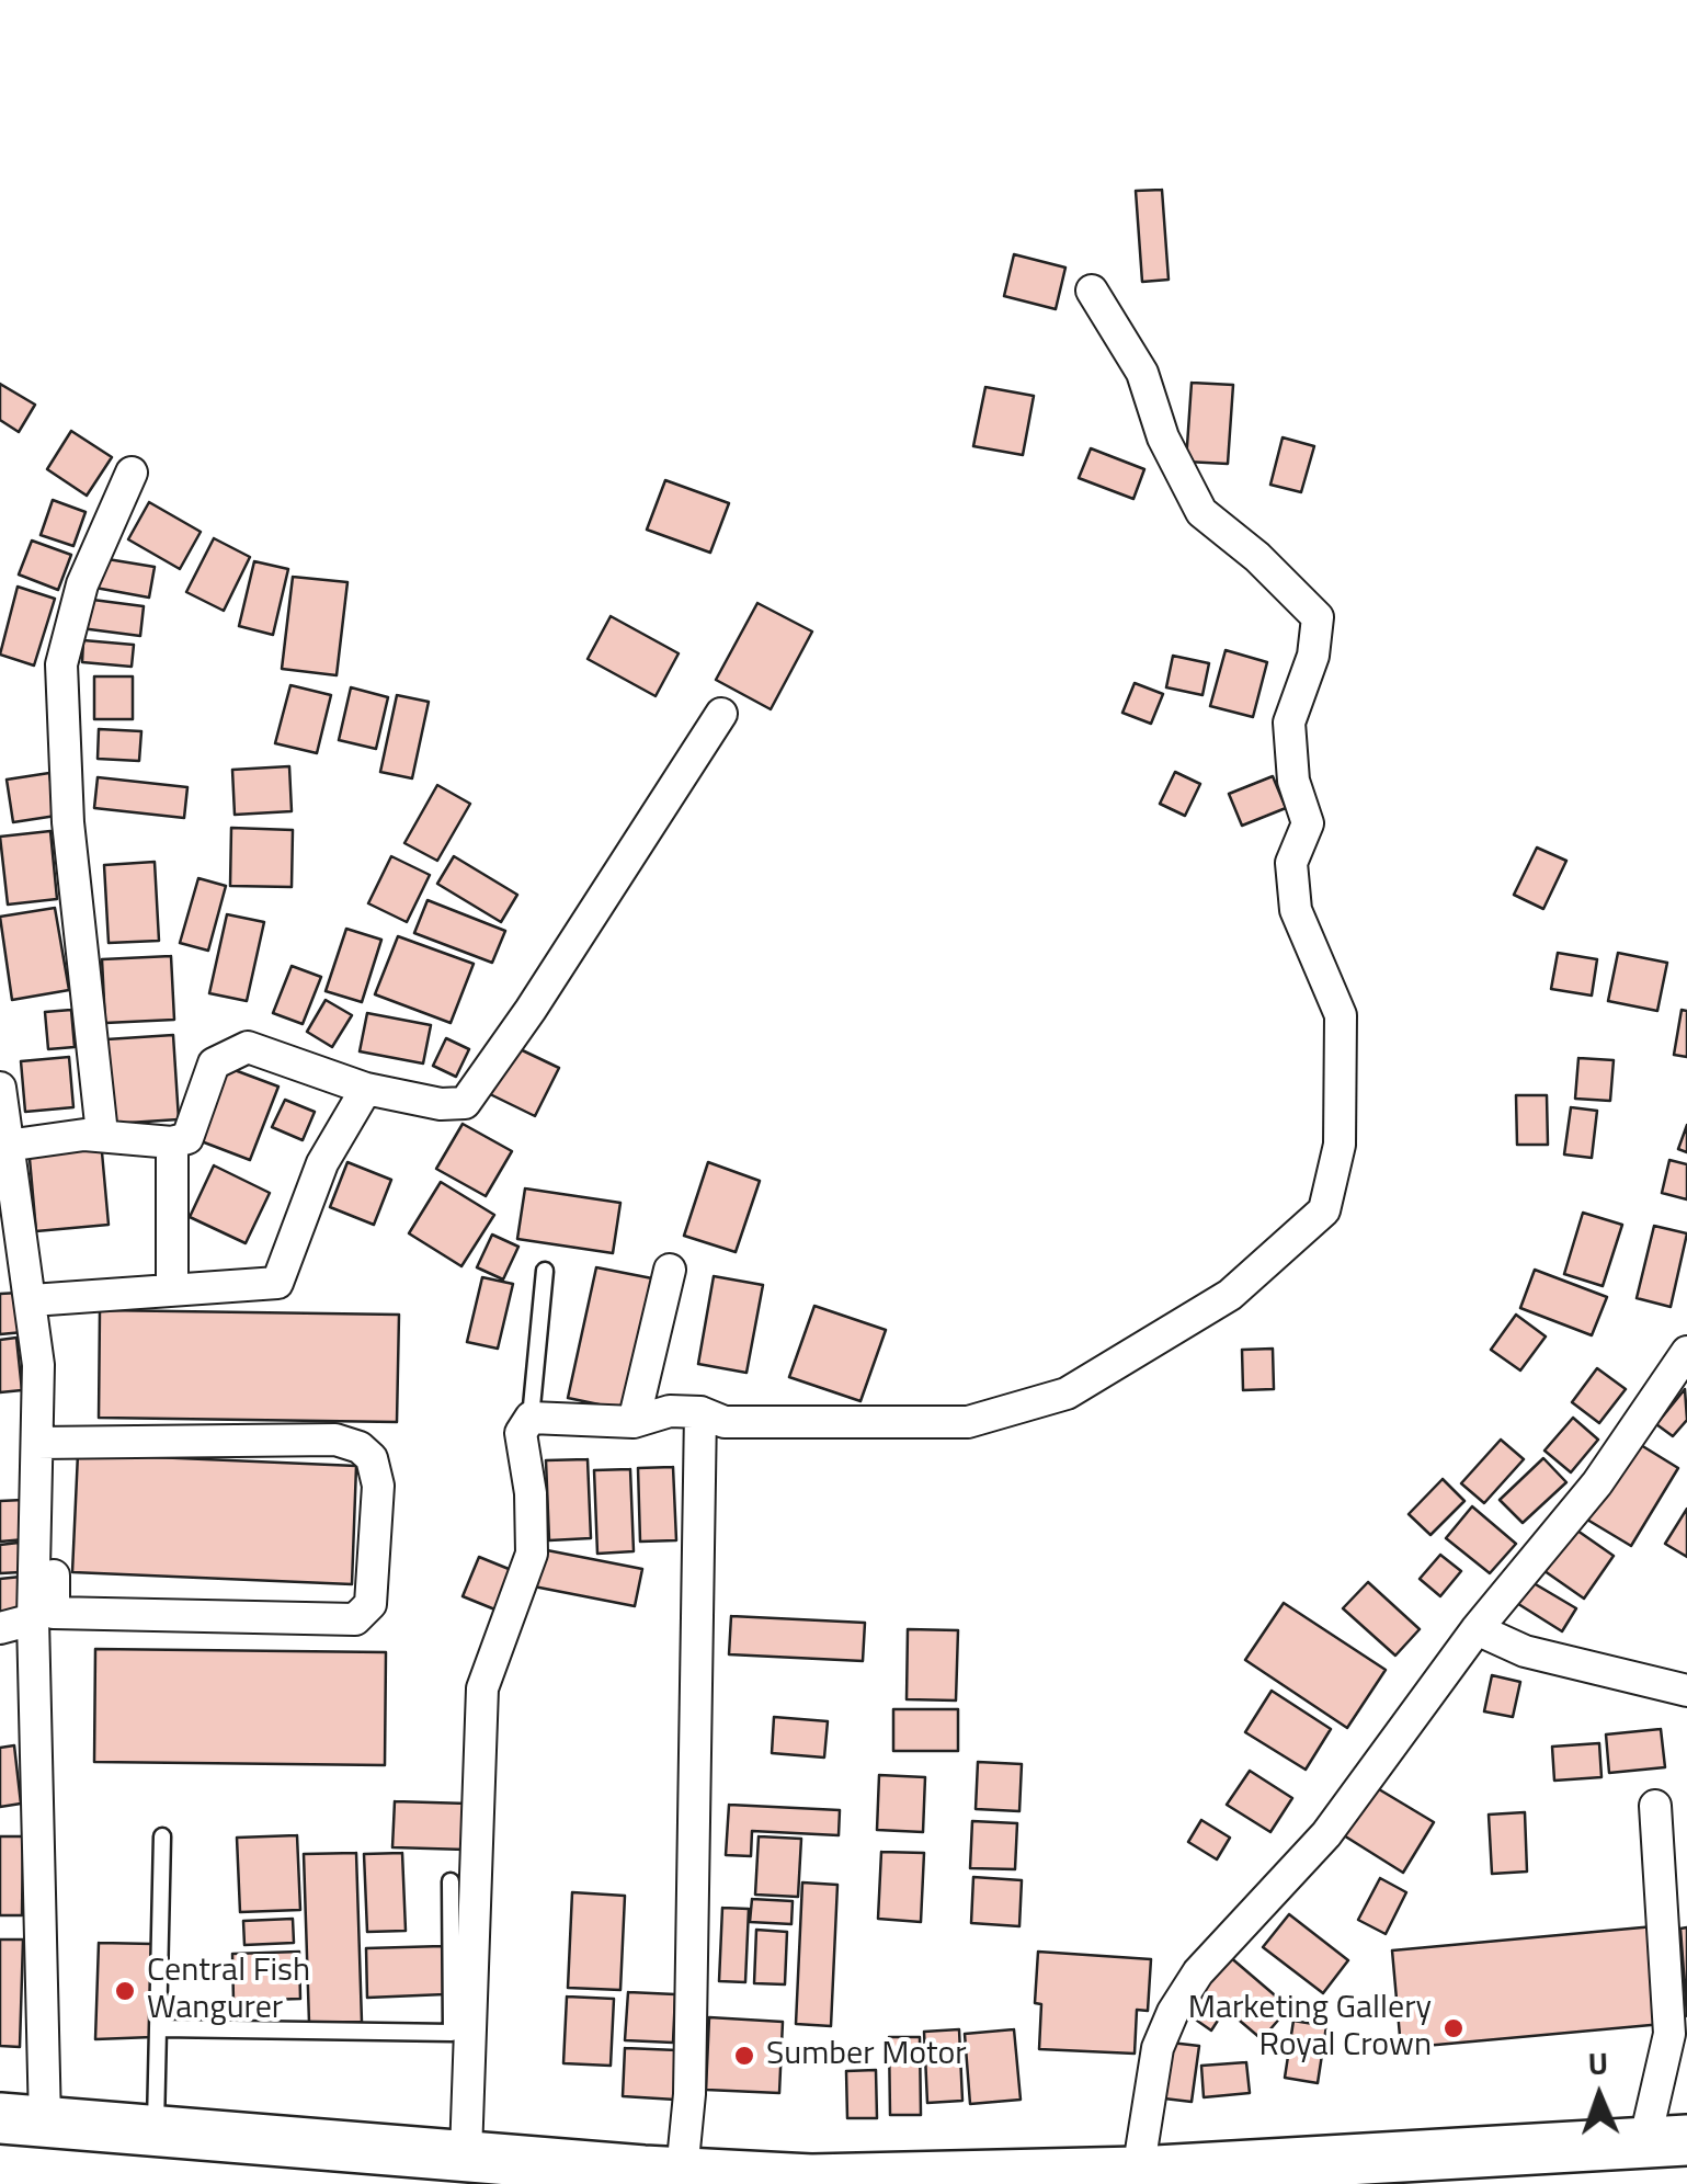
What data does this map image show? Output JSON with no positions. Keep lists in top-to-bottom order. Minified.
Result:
{"places":["Central Fish Wangurer","Marketing Gallery Royal Crown","Sumber Motor"],"north":"top"}
